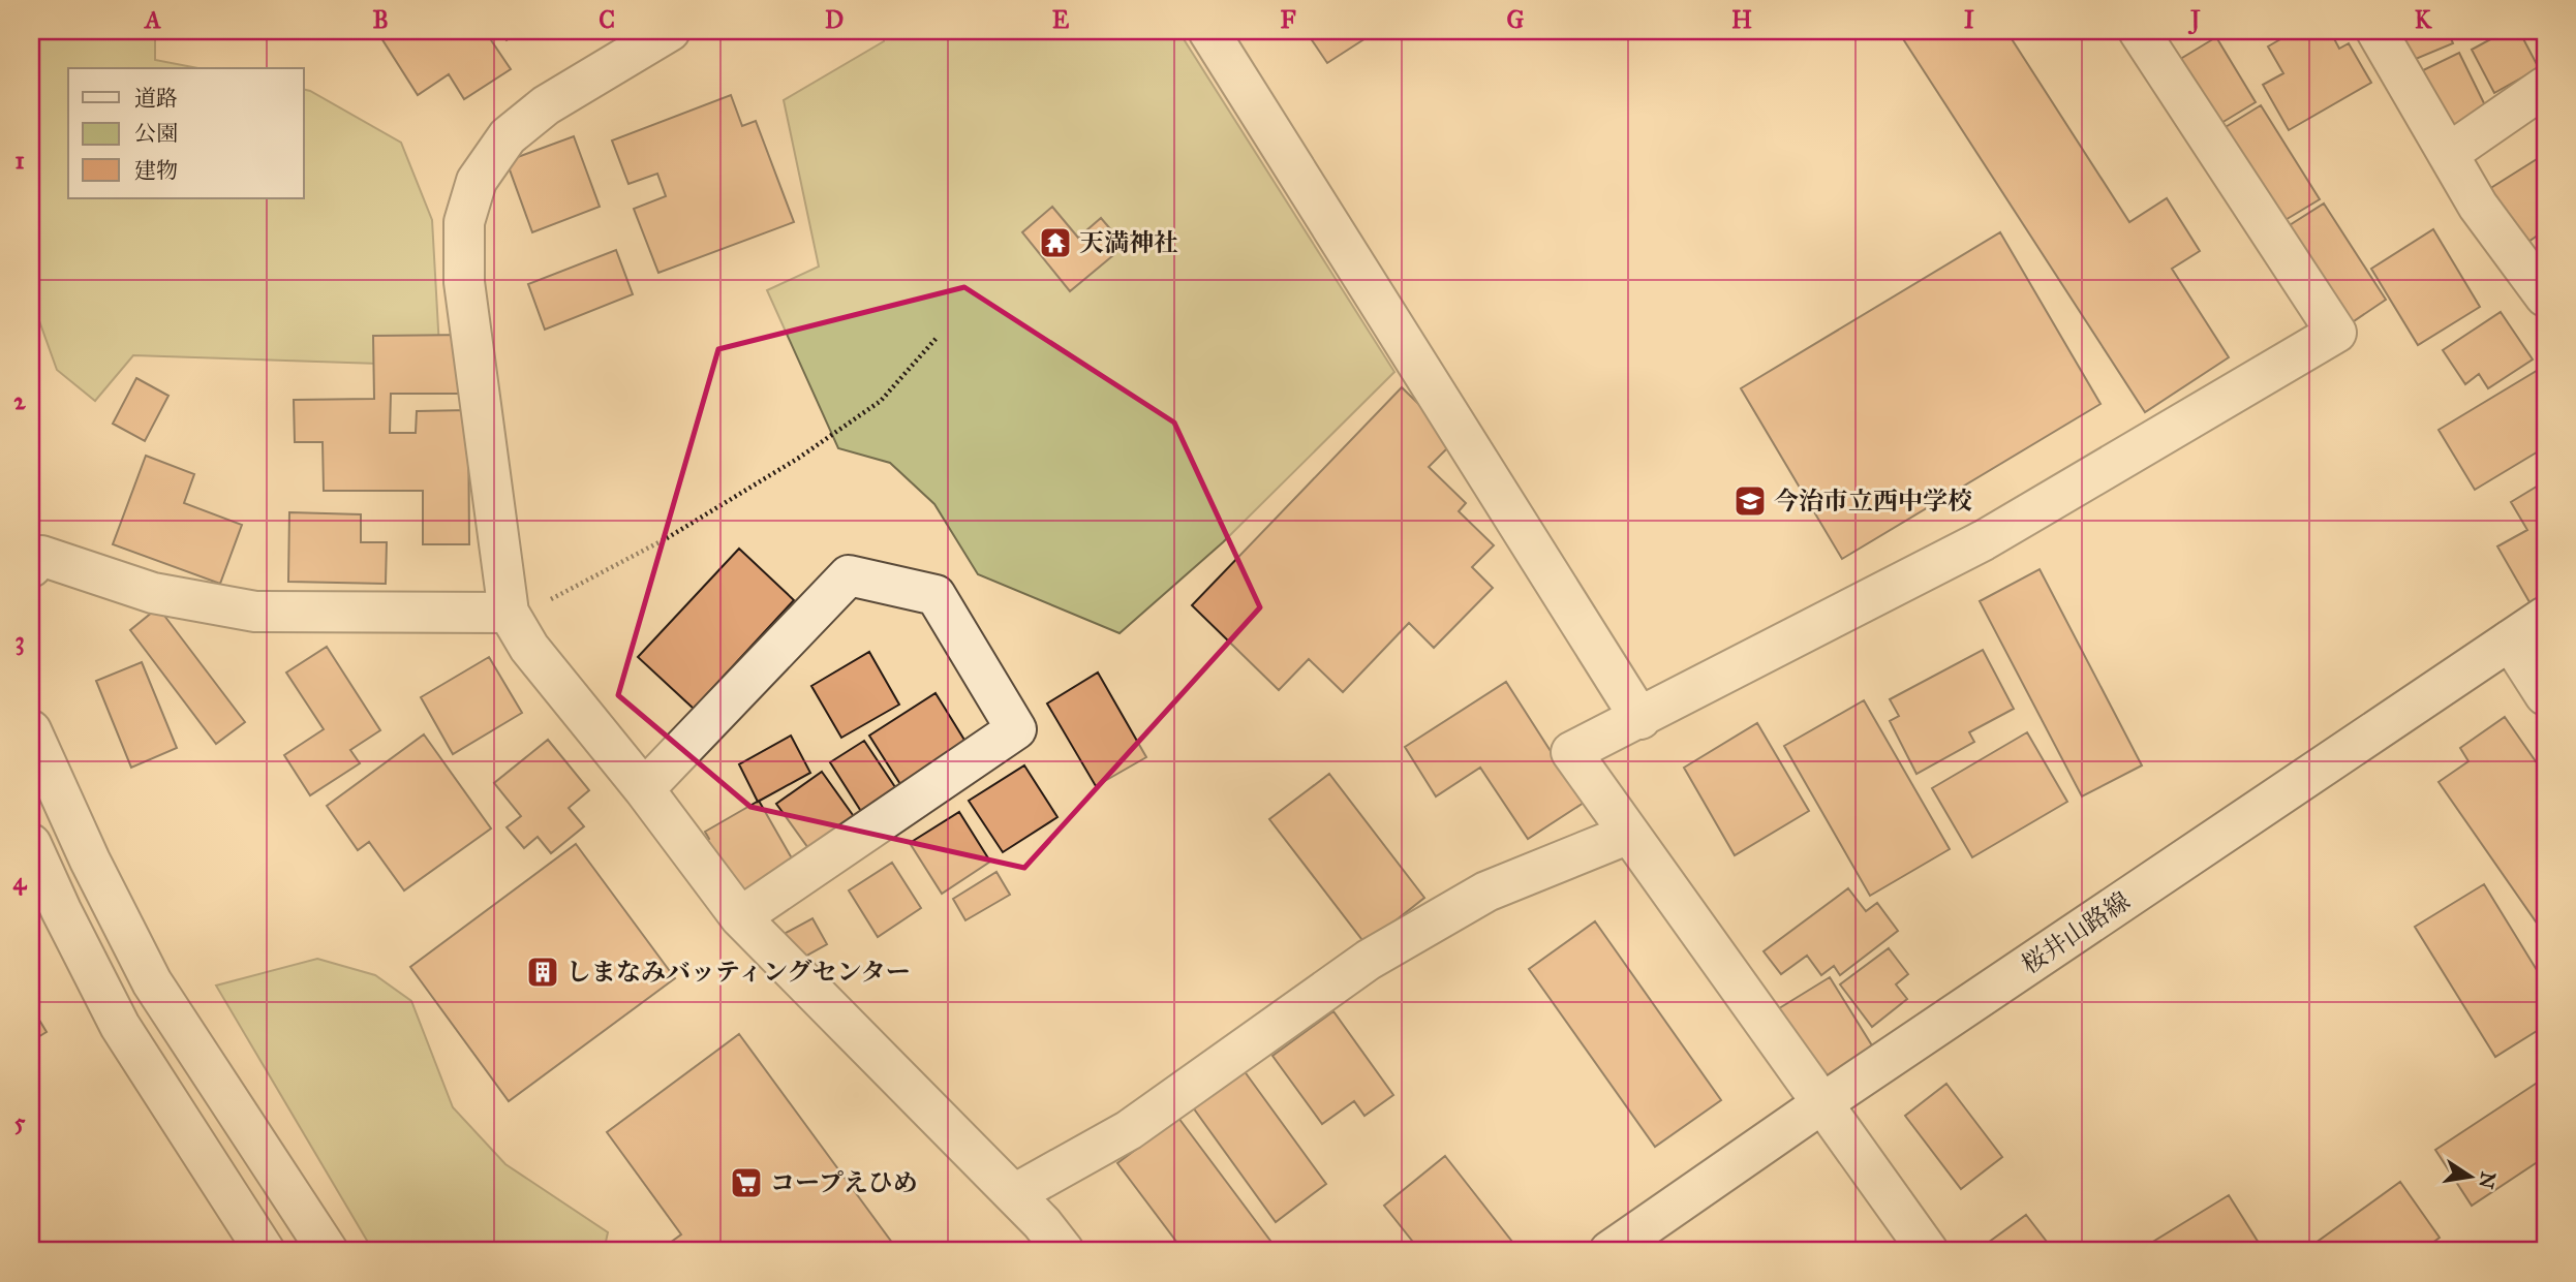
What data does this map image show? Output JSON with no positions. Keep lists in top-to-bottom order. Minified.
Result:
{"streets":{"street":["桜井山路線"]},"places":{"temple":["天満神社"],"school or university":["今治市立西中学校"],"building":["しまなみバッティングセンター"],"supermarket":["コープえひめ"]},"legend":["道路","公園","建物"],"north":"right","grid":{"columns":["A","B","C","D","E","F","G","H","I","J","K"],"rows":["1","2","3","4","5"]}}
